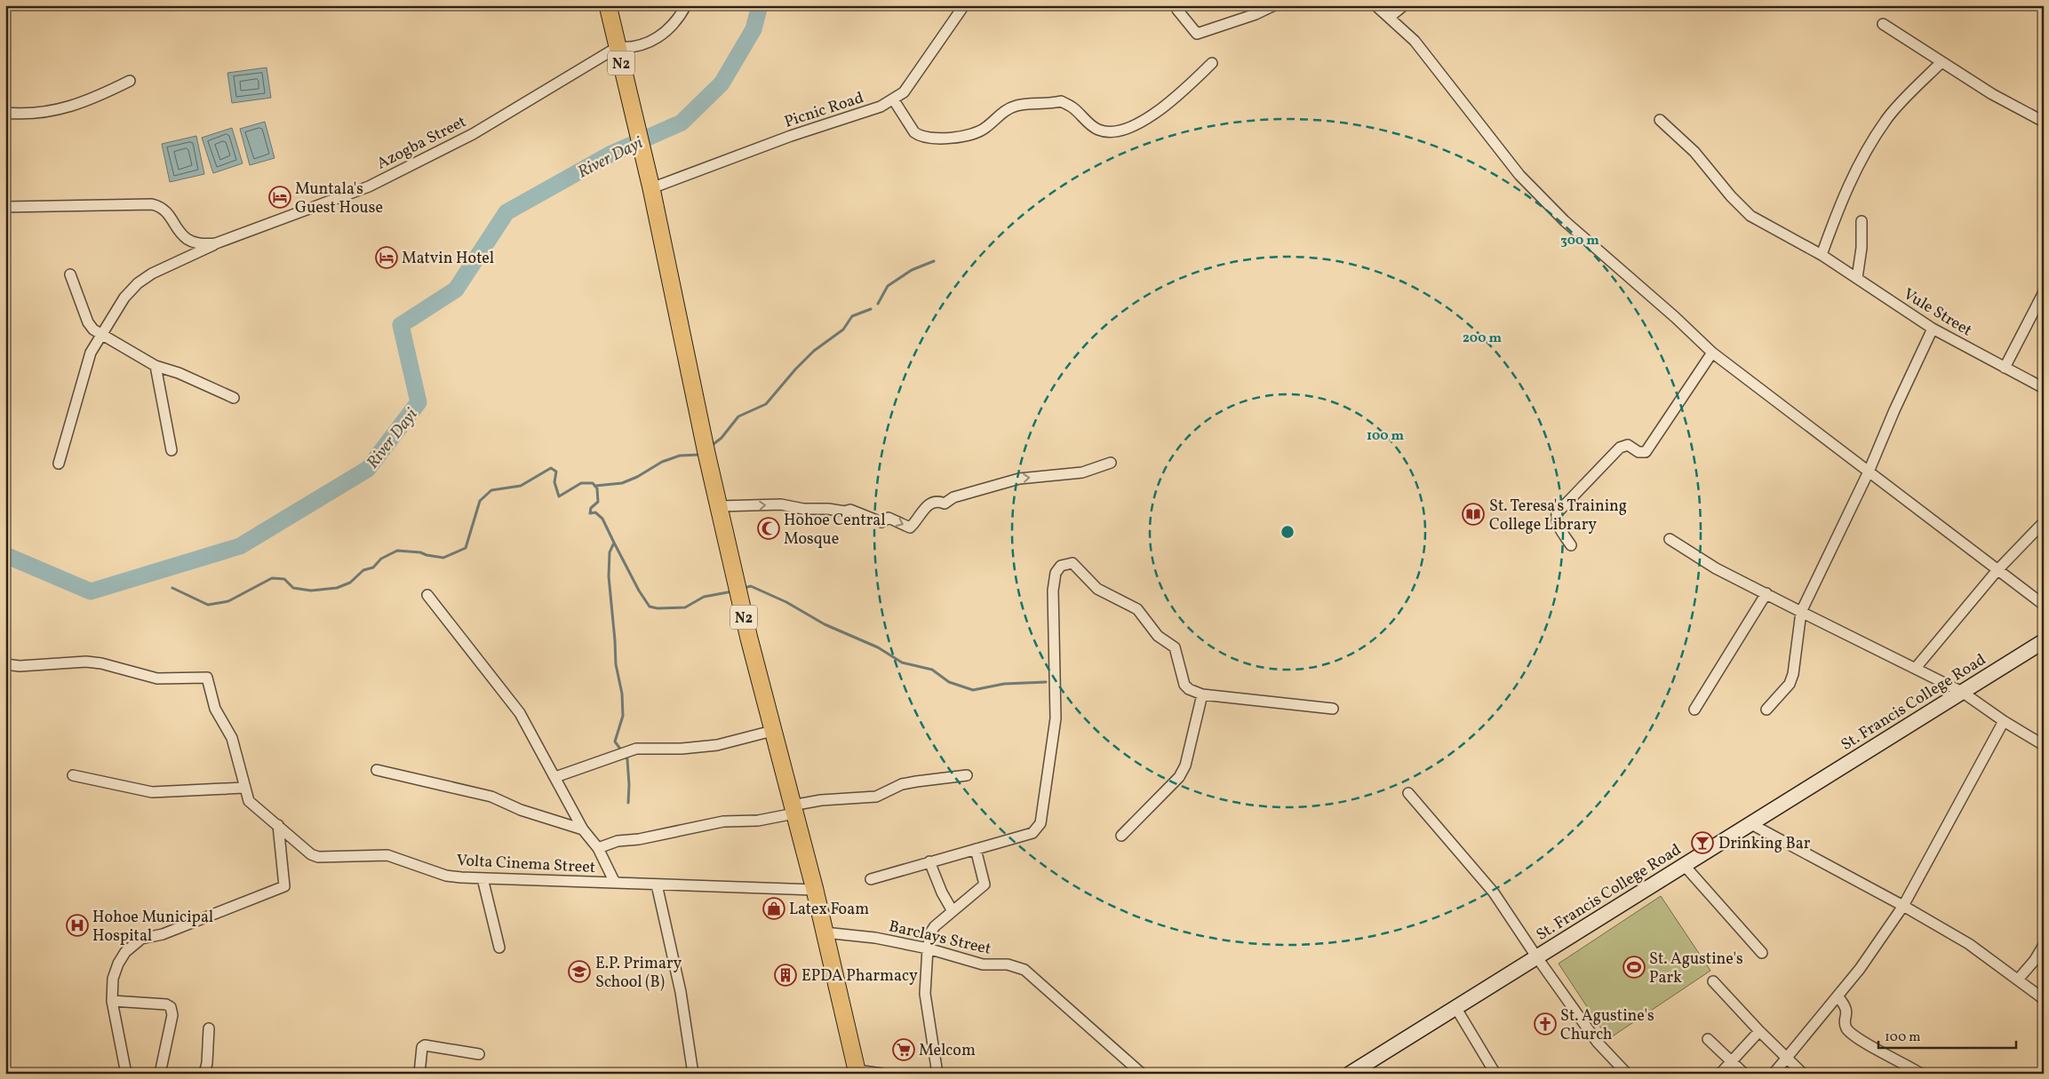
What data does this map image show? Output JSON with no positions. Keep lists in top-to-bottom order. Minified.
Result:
{"streets":{"highway":["N2"],"main road":["St. Francis College Road"],"street":["Picnic Road","Azogba Street","Vule Street","Volta Cinema Street","Barclays Street"]},"crossings":[["N2","Picnic Road"],["N2","Azogba Street"],["N2","Volta Cinema Street"],["N2","Barclays Street"]],"water":["River Dayi"],"places":{"hotel":["Muntala's Guest House","Matvin Hotel"],"library":["St. Teresa's Training College Library"],"mosque":["Hohoe Central Mosque"],"bar":["Drinking Bar"],"shop":["Latex Foam"],"hospital":["Hohoe Municipal Hospital"],"sports":["St. Agustine's Park"],"school or university":["E.P. Primary School (B)"],"building":["EPDA Pharmacy"],"church":["St. Agustine's Church"],"supermarket":["Melcom"]},"scale_bar":"100 m","rings":["300 m","200 m","100 m"]}
